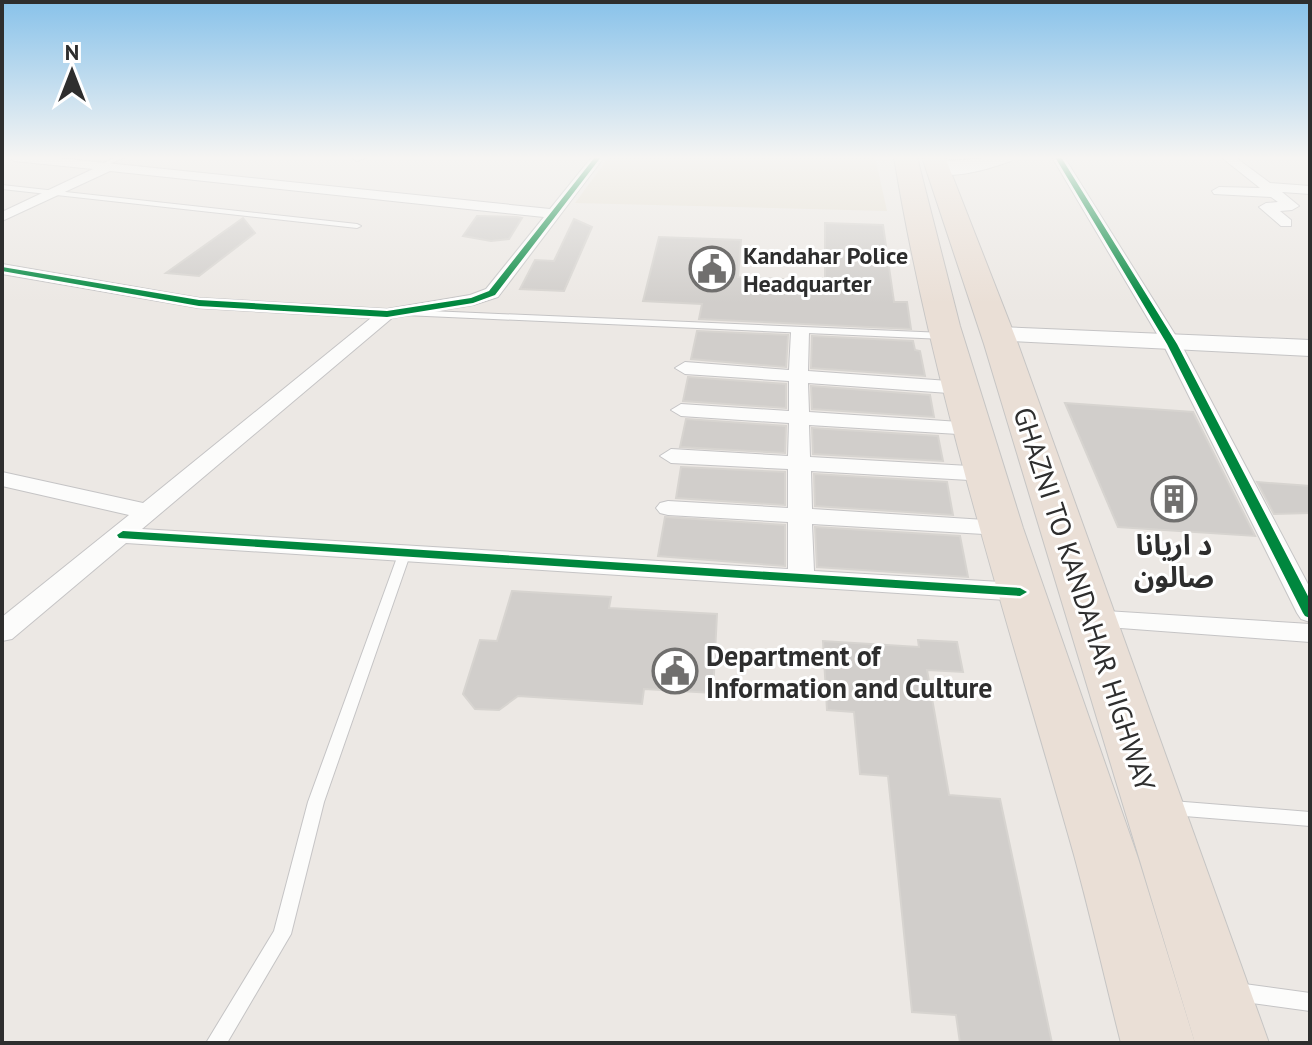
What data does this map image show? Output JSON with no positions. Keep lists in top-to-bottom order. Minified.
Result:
{"streets":{"highway":["GHAZNI TO KANDAHAR HIGHWAY"]},"places":{"public building":["Kandahar Police Headquarter","Department of Information and Culture"],"building":["د اریانا صالون"]},"north":"top"}
